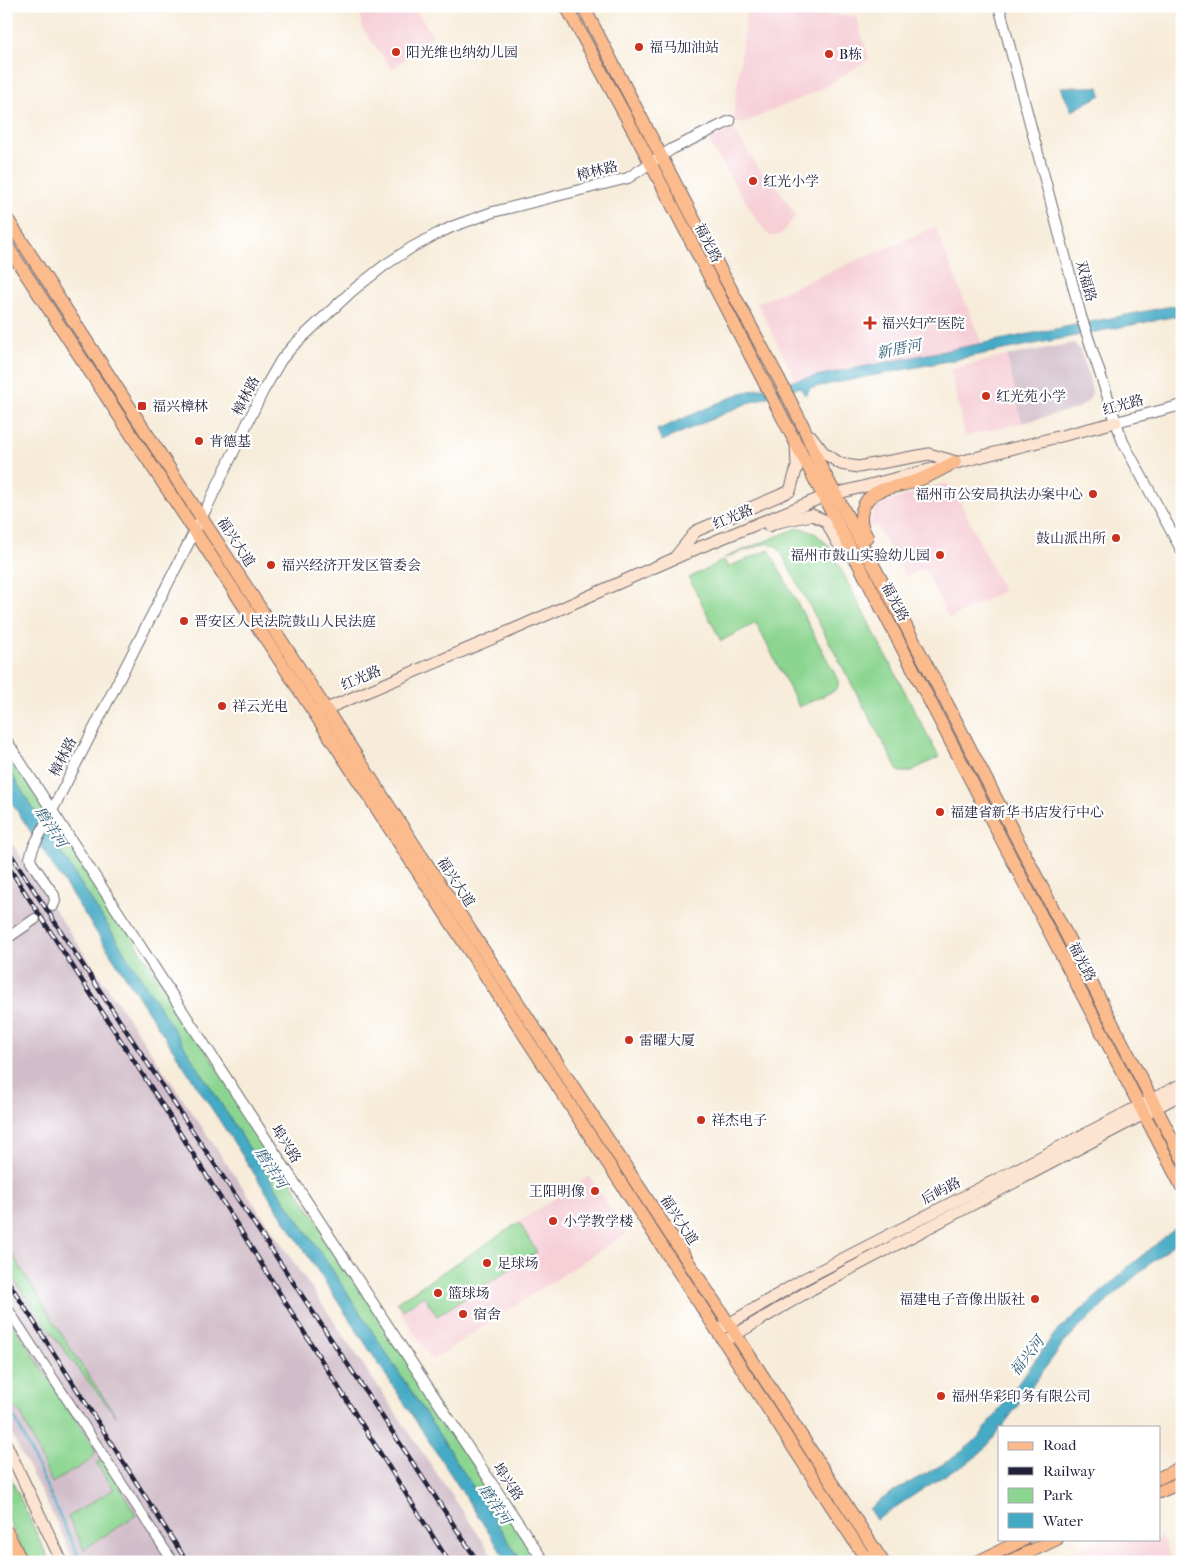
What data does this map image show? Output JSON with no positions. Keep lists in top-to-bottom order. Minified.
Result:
{"streets":{"main road":["福光路","红光路","福兴大道","后屿路"],"street":["樟林路","双福路","埠兴路"]},"crossings":[["樟林路","福光路"],["樟林路","福兴大道"],["樟林路","埠兴路"],["福光路","红光路"],["福光路","后屿路"],["双福路","红光路"],["红光路","福兴大道"],["福兴大道","后屿路"]],"water":["新厝河","磨洋河","福兴河"],"places":{"other":["福马加油站","阳光维也纳幼儿园","B栋","红光小学","红光苑小学","肯德基","福州市公安局执法办案中心","鼓山派出所","福州市鼓山实验幼儿园","福兴经济开发区管委会","晋安区人民法院鼓山人民法庭","祥云光电","福建省新华书店发行中心","雷曜大厦","祥杰电子","王阳明像","小学教学楼","足球场","篮球场","福建电子音像出版社","宿舍","福州华彩印务有限公司"],"health":["福兴妇产医院"],"transit":["福兴樟林"]},"legend":["Road","Railway","Park","Water"]}
